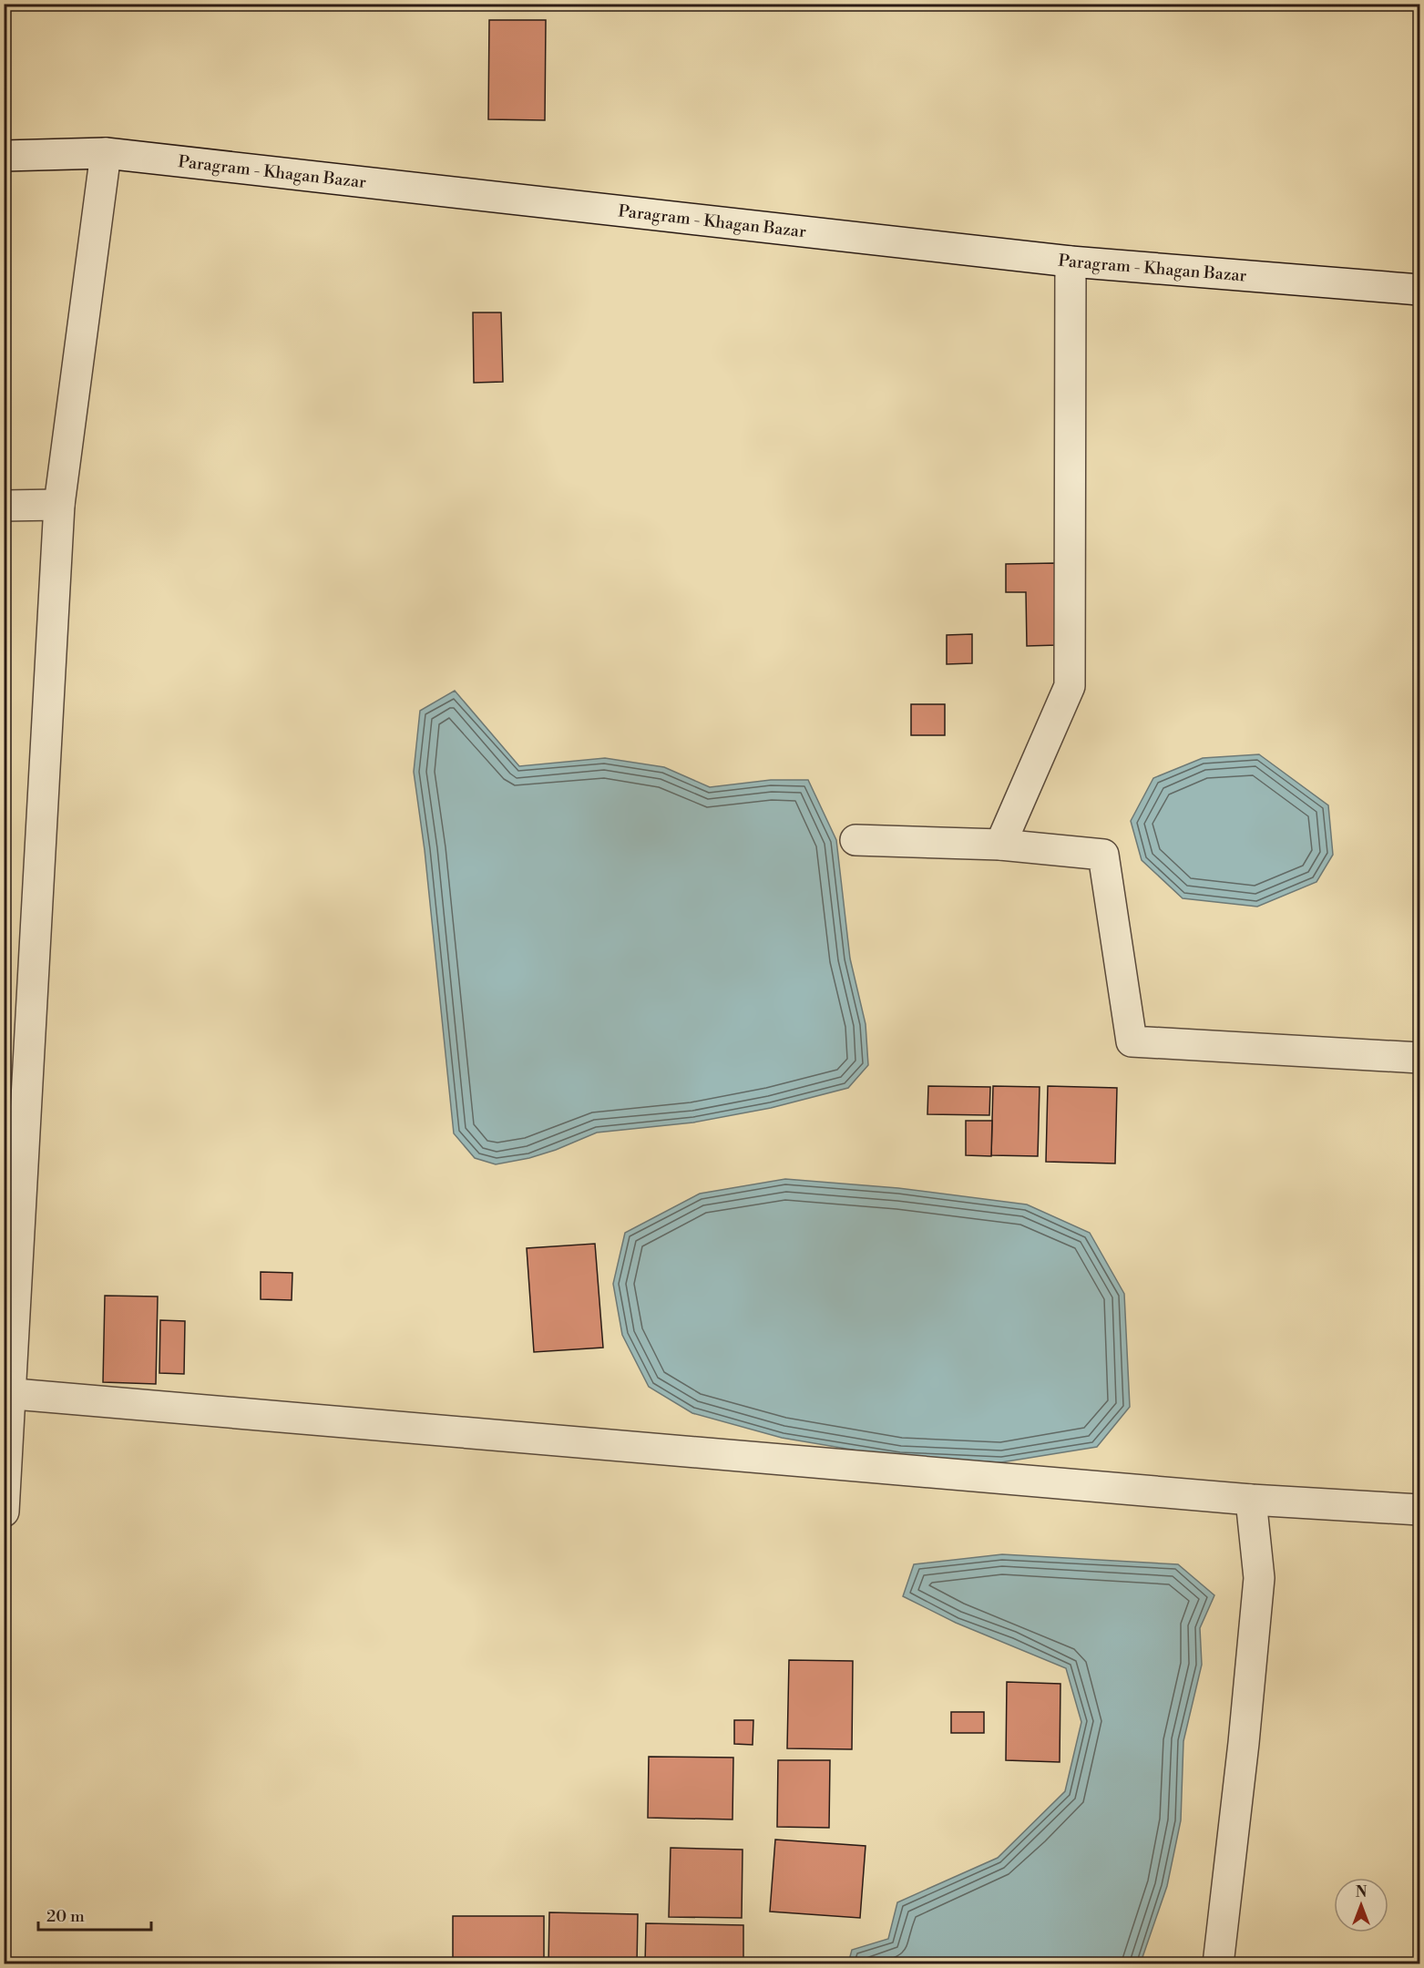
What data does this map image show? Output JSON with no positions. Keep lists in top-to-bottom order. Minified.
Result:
{"streets":{"street":["Paragram - Khagan Bazar"]},"scale_bar":"20 m","north":"top"}
